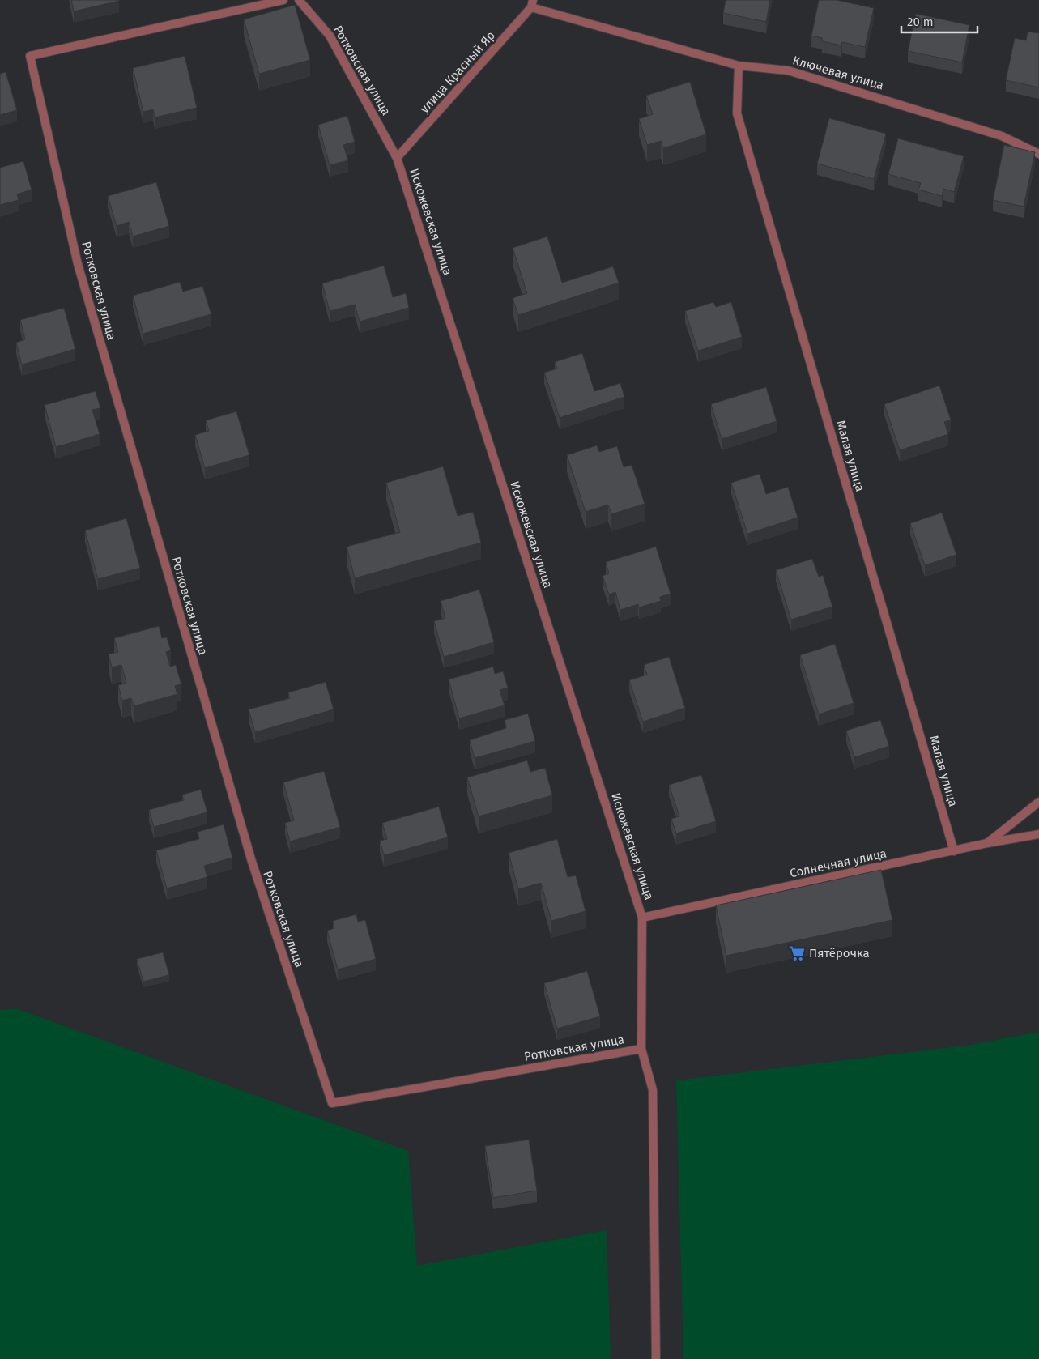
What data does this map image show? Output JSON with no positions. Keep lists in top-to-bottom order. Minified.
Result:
{"streets":{"street":["Ротковская улица","улица Красный Яр","Ключевая улица","Искожевская улица","Малая улица","Солнечная улица"]},"crossings":[["Ротковская улица","улица Красный Яр"],["Ротковская улица","Искожевская улица"],["улица Красный Яр","Ключевая улица"],["улица Красный Яр","Искожевская улица"],["Ключевая улица","Малая улица"],["Искожевская улица","Солнечная улица"],["Малая улица","Солнечная улица"]],"places":{"supermarket":["Пятёрочка"]},"scale_bar":"20 m"}
